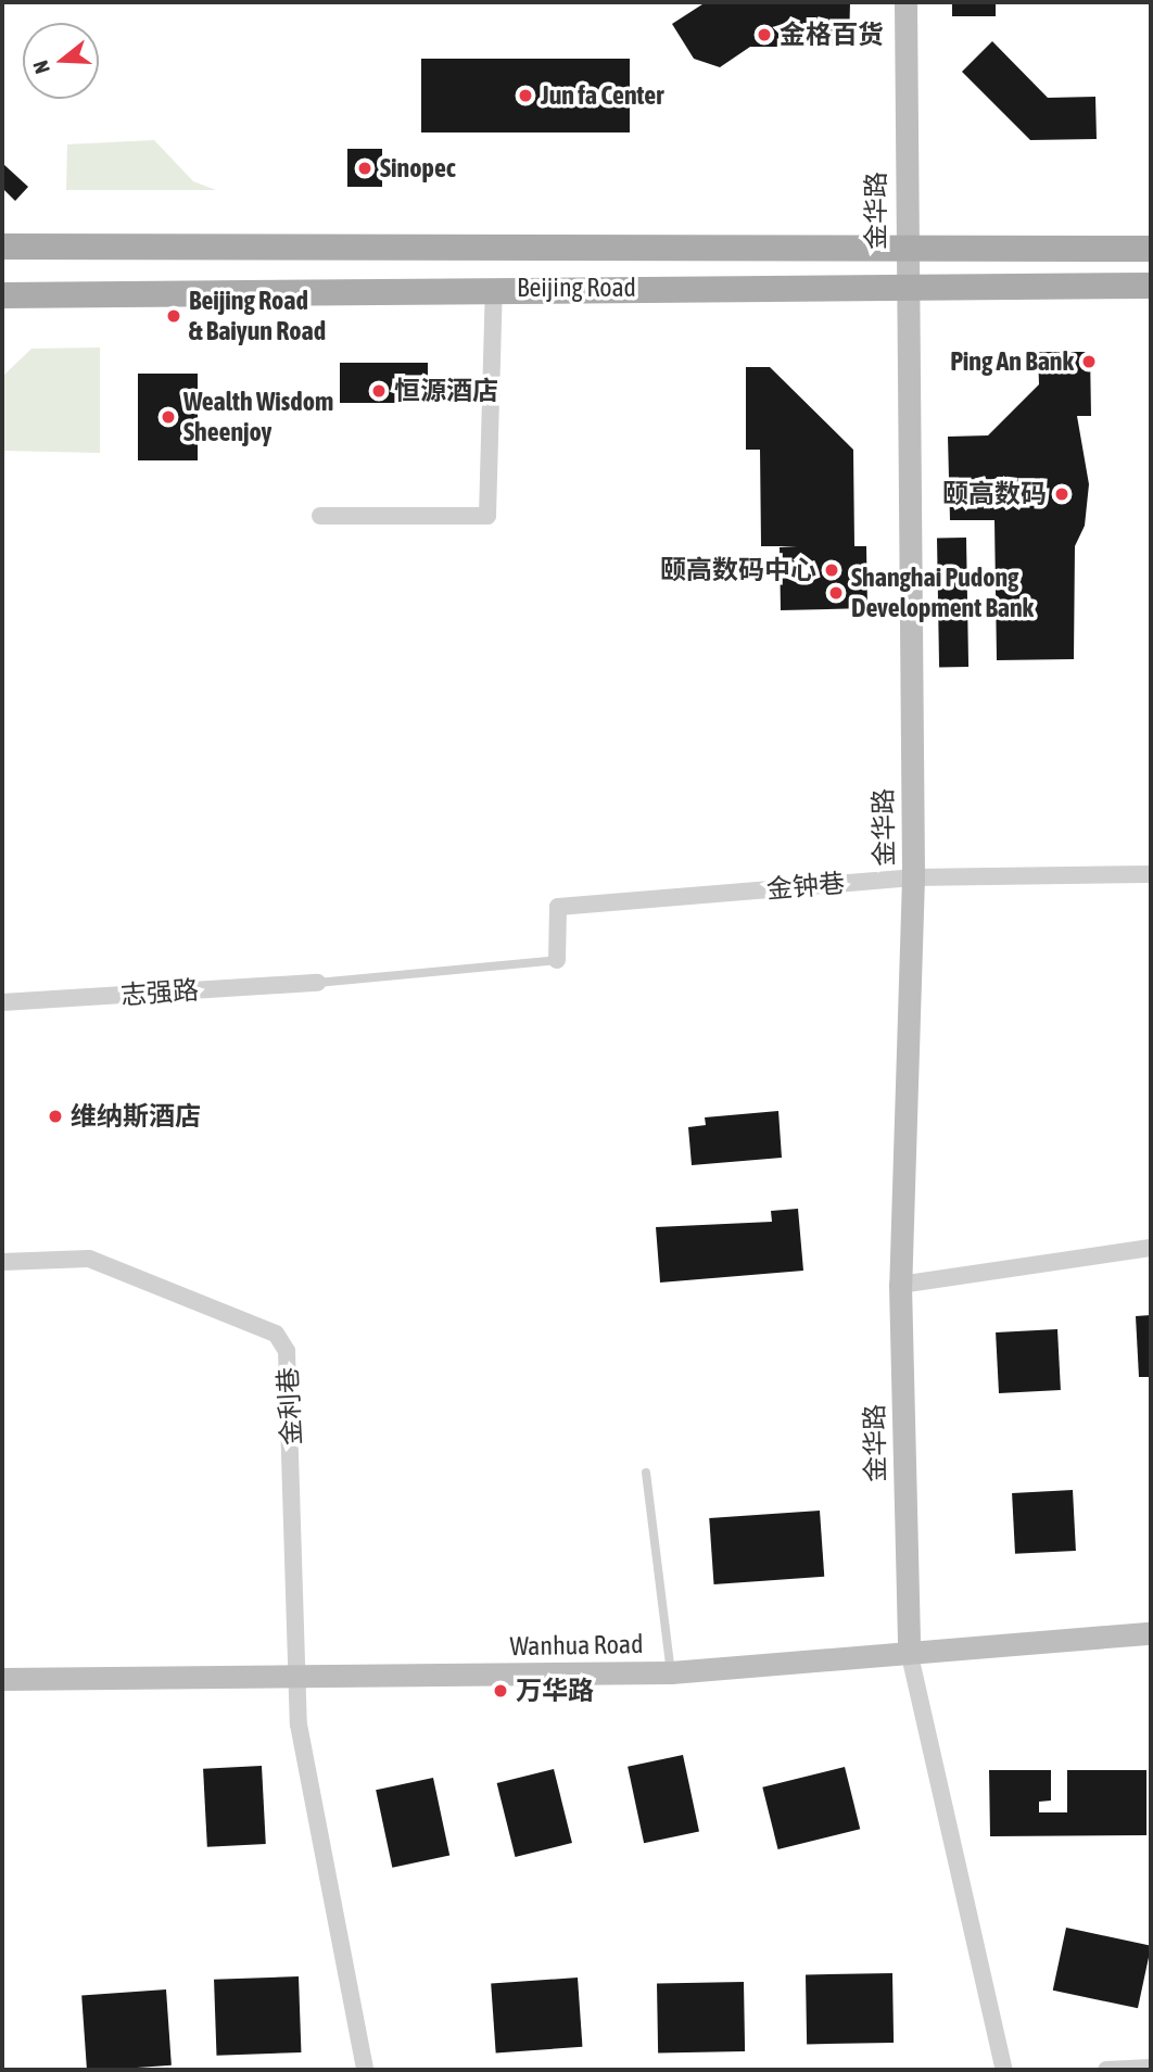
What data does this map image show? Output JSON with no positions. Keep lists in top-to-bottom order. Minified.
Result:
{"streets":{"main road":["Beijing Road"],"street":["金华路","金钟巷","志强路","金利巷","Wanhua Road"]},"crossings":[["金华路","Beijing Road"],["金华路","金钟巷"],["金华路","Wanhua Road"],["金利巷","Wanhua Road"]],"places":["金格百货","Jun fa Center","Sinopec","Beijing Road & Baiyun Road","Ping An Bank","恒源酒店","Wealth Wisdom Sheenjoy","颐高数码","颐高数码中心","Shanghai Pudong Development Bank","维纳斯酒店","万华路"],"north":"left"}
